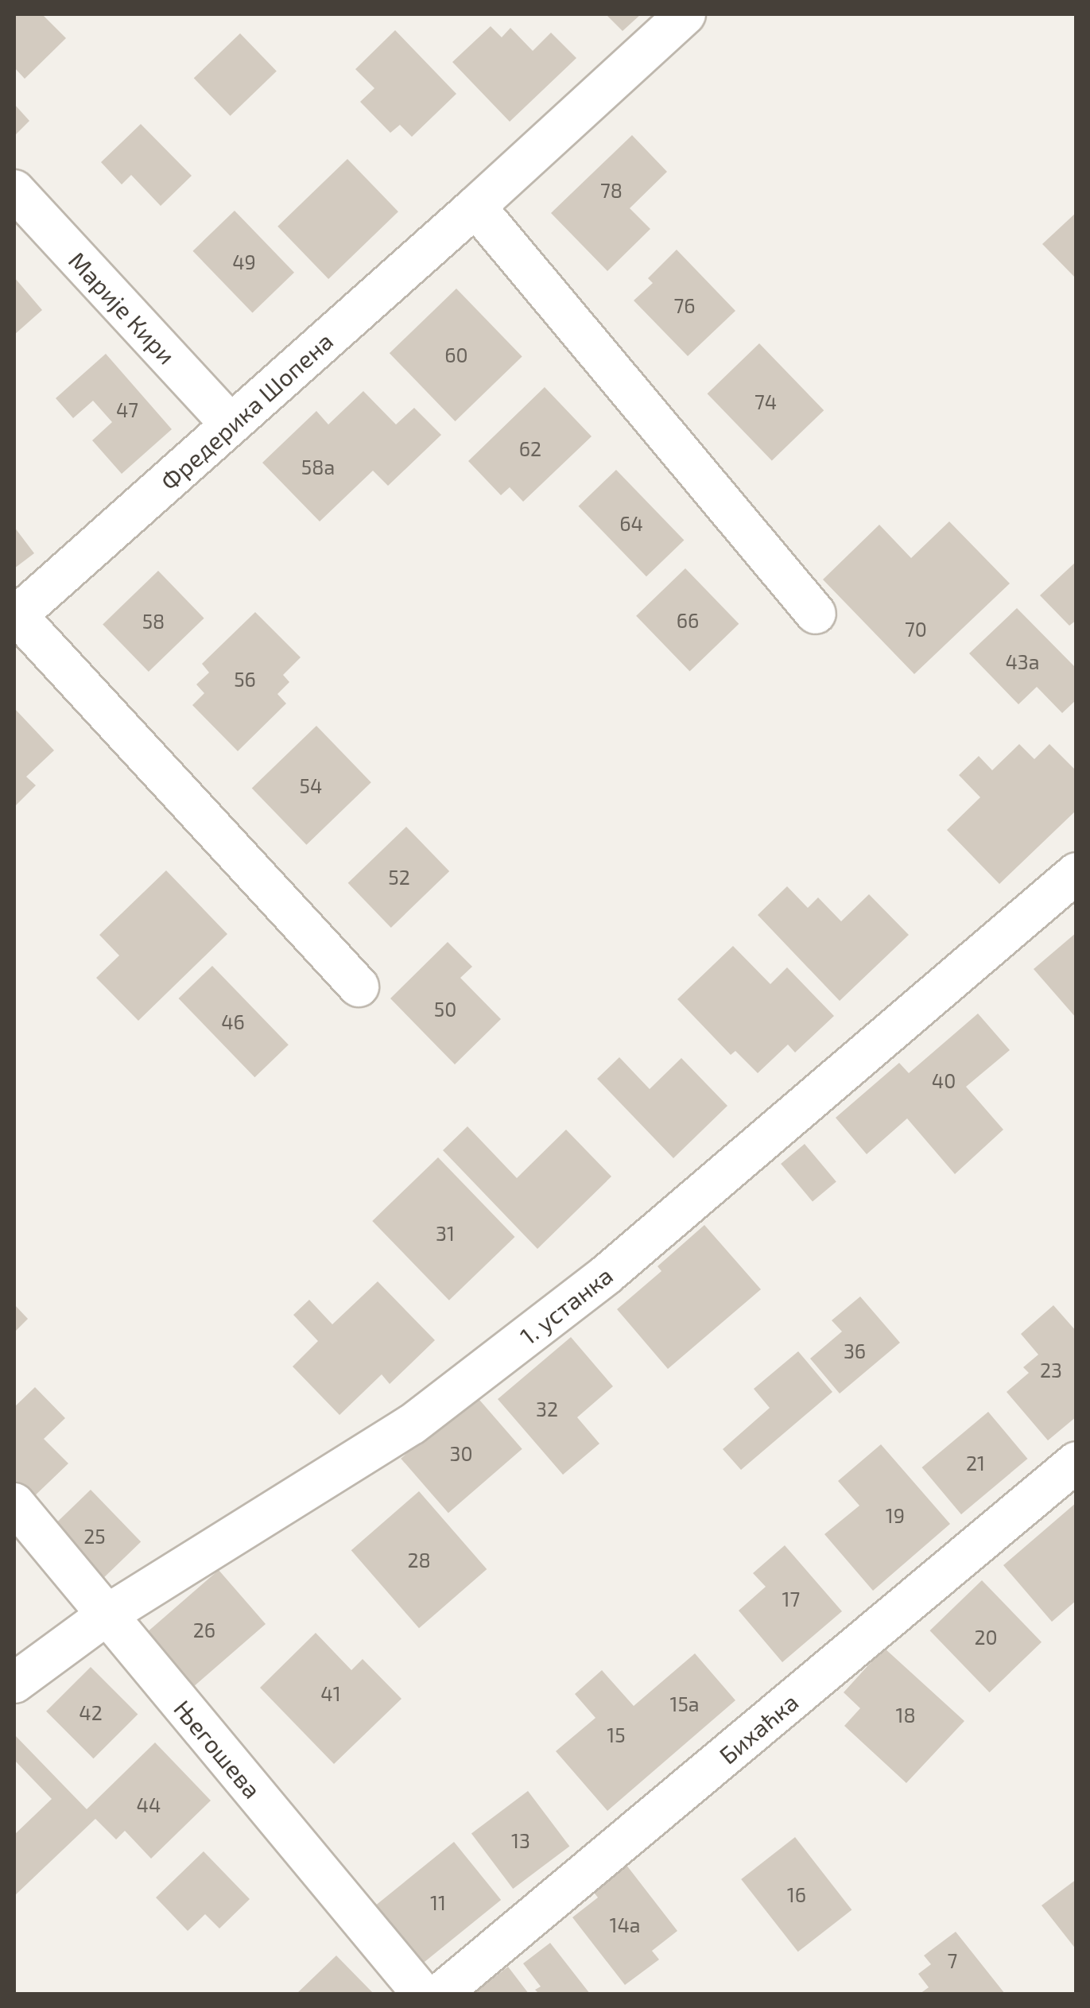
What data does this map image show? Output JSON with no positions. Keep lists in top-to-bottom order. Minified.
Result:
{"streets":{"street":["Марије Кири","Фредерика Шопена","1. устанка","Бихаћка","Његошева"]},"crossings":[["Марије Кири","Фредерика Шопена"],["1. устанка","Његошева"]],"house_numbers":["78","49","76","60","74","47","62","58a","64","66","58","70","43a","56","54","52","50","46","40","31","36","23","32","30","21","19","25","28","17","26","20","41","15a","42","18","15","44","13","16","11","14a","7"]}
